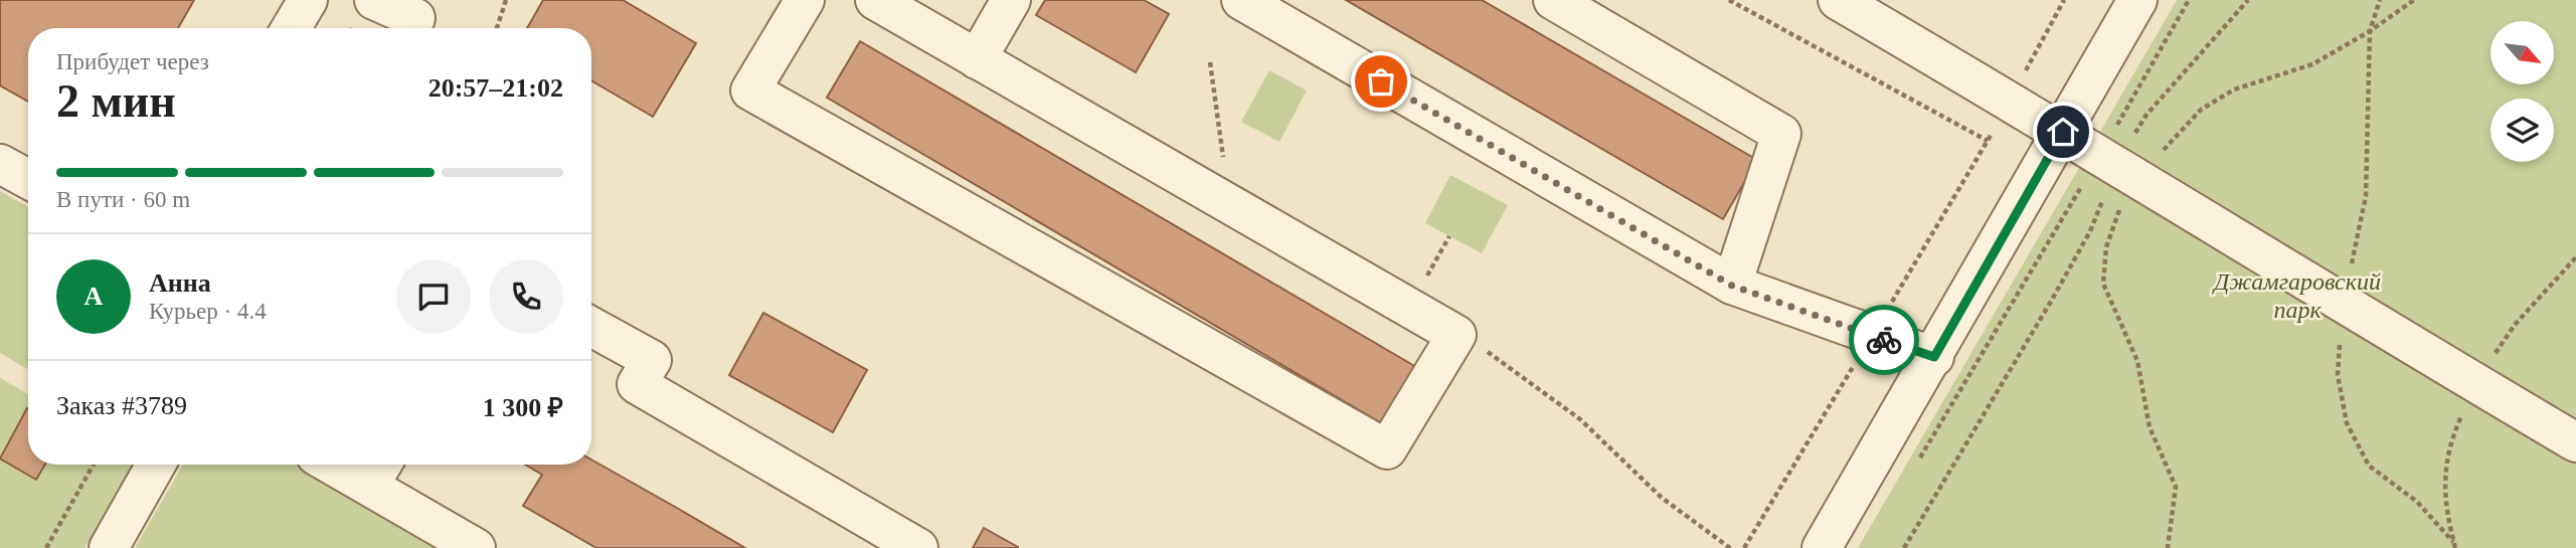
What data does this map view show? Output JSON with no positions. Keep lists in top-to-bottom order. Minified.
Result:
{"parks":["Джамгаровский парк"],"north":"bottom right","page":{"heading":["2 мин","Прибудет через","20:57–21:02"],"panel":["Анна","Курьер · 4.4","Заказ #3789","1 300 ₽"],"bar":"В пути · 60 m","round":"А"}}
